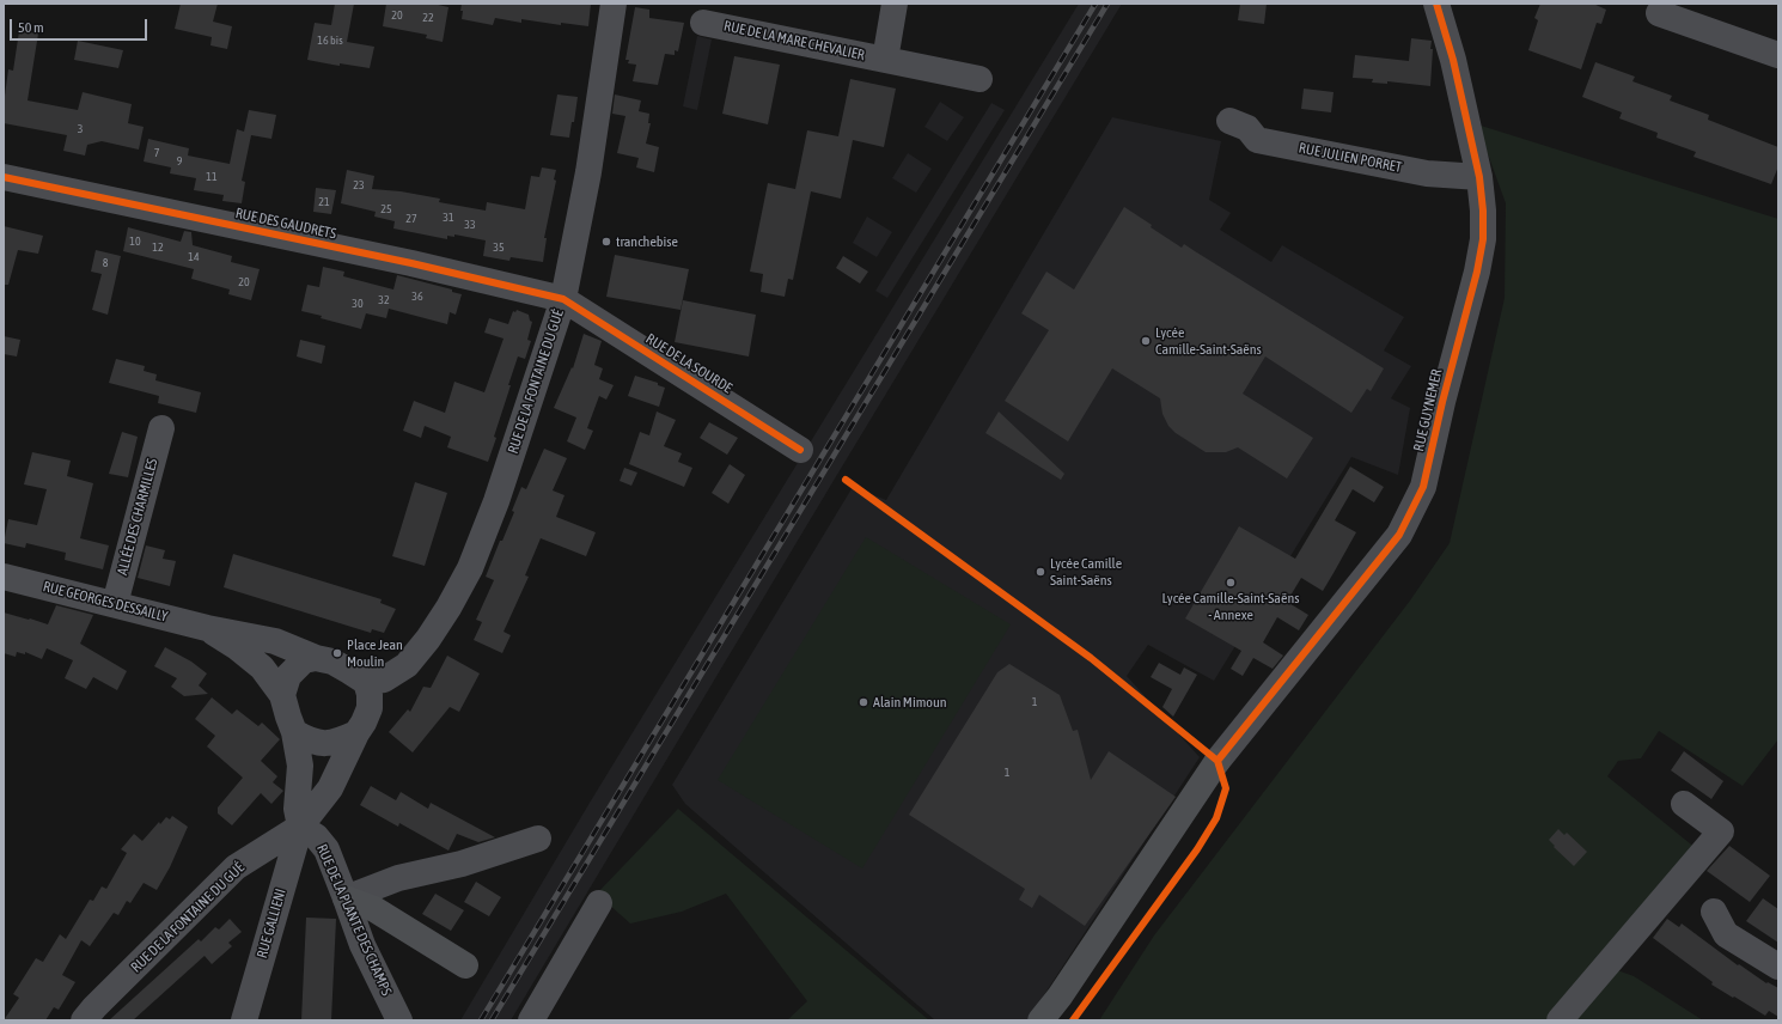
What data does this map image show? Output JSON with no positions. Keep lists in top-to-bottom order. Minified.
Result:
{"streets":{"street":["RUE DE LA MARE CHEVALIER","RUE JULIEN PORRET","RUE DES GAUDRETS","RUE DE LA SOURDE","RUE DE LA FONTAINE DU GUÉ","RUE GUYNEMER","ALLÉE DES CHARMILLES","RUE GEORGES DESSAILLY","RUE DE LA PLANTE DES CHAMPS","RUE GALLIENI"]},"crossings":[["RUE JULIEN PORRET","RUE GUYNEMER"],["RUE DES GAUDRETS","RUE DE LA SOURDE"],["RUE DES GAUDRETS","RUE DE LA FONTAINE DU GUÉ"],["RUE DE LA SOURDE","RUE DE LA FONTAINE DU GUÉ"],["RUE DE LA FONTAINE DU GUÉ","RUE GEORGES DESSAILLY"],["RUE DE LA FONTAINE DU GUÉ","RUE DE LA PLANTE DES CHAMPS"],["RUE DE LA FONTAINE DU GUÉ","RUE GALLIENI"],["ALLÉE DES CHARMILLES","RUE GEORGES DESSAILLY"],["RUE GEORGES DESSAILLY","RUE GALLIENI"],["RUE DE LA PLANTE DES CHAMPS","RUE GALLIENI"]],"places":["tranchebise","Lycée Camille-Saint-Saëns","Lycée Camille Saint-Saëns","Lycée Camille-Saint-Saëns - Annexe","Place Jean Moulin","Alain Mimoun"],"house_numbers":["20","22","16 bis","3","7","9","11","23","21","25","31","27","33","10","12","35","14","8","20","36","32","30","1","1"],"scale_bar":"50 m"}
